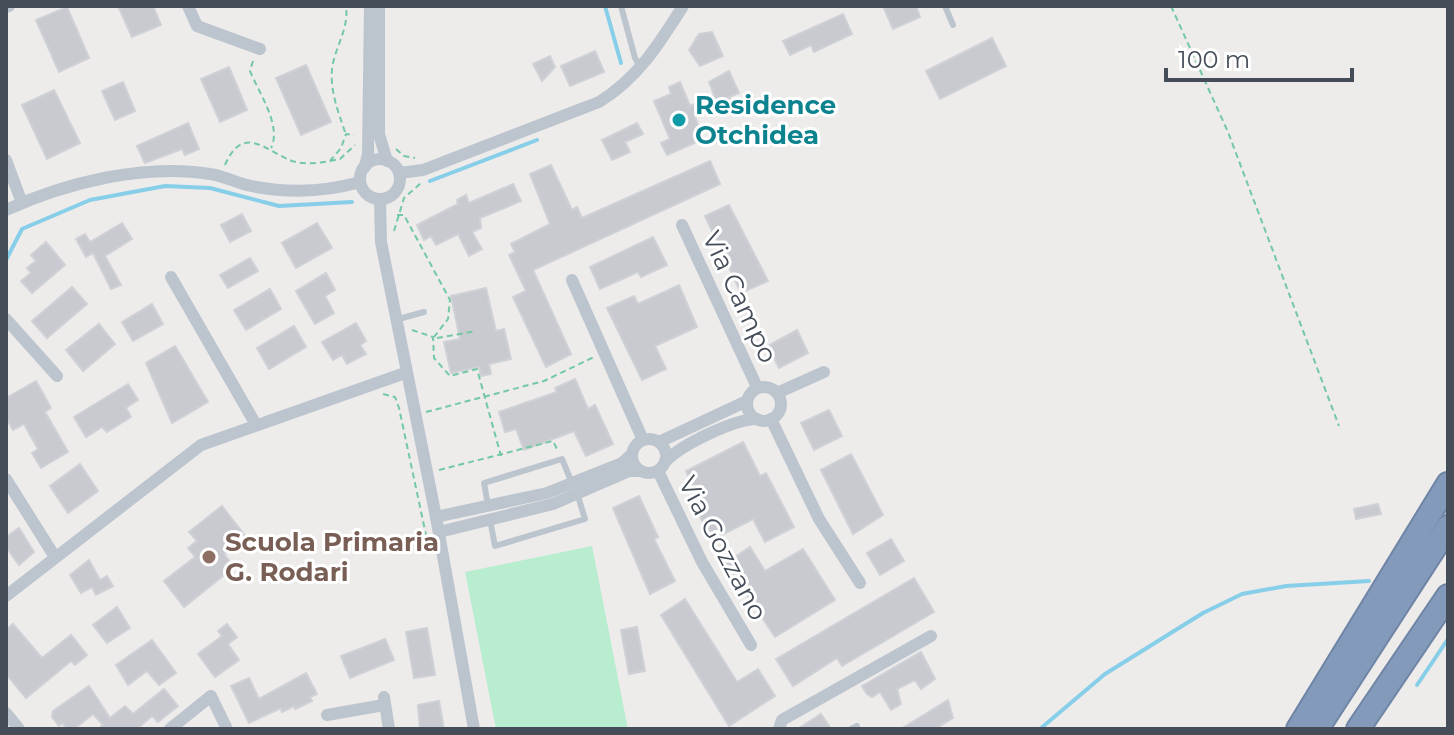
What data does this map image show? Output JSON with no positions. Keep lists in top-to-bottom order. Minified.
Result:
{"streets":{"street":["Via Campo","Via Gozzano"]},"places":["Residence Otchidea","Scuola Primaria G. Rodari"],"scale_bar":"100 m"}
